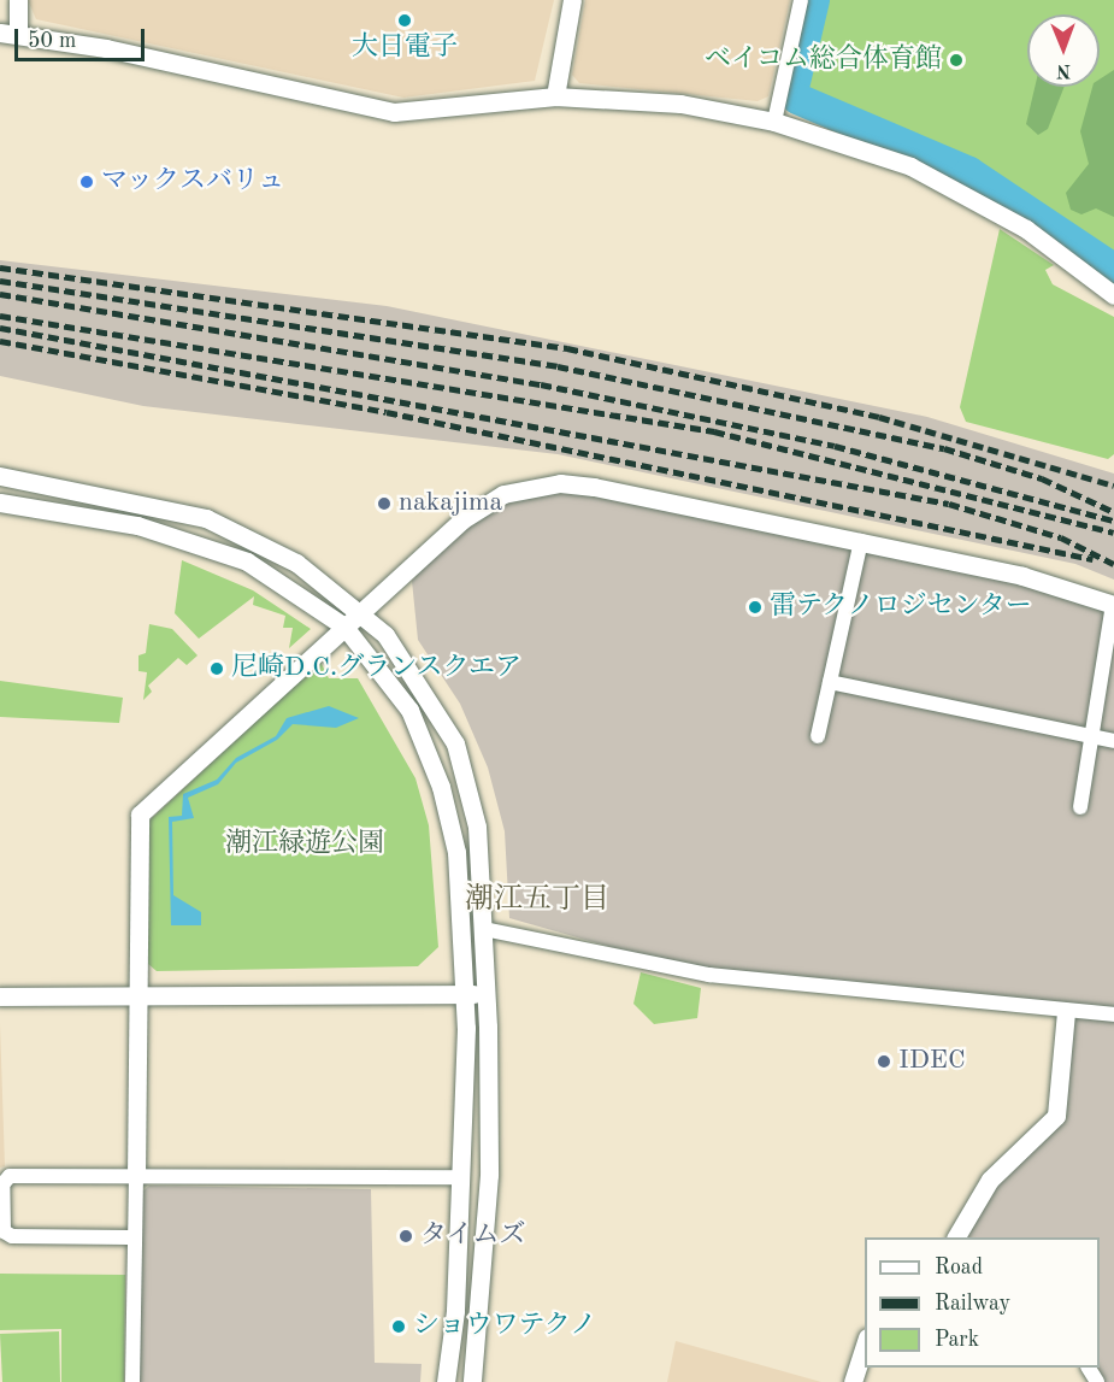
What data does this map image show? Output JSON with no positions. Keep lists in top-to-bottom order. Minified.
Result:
{"districts":["潮江五丁目"],"parks":["潮江緑遊公園"],"places":["大日電子","ベイコム総合体育館","マックスバリュ","nakajima","雷テクノロジセンター","尼崎D.C.グランスクエア","IDEC","タイムズ","ショウワテクノ"],"legend":["Road","Railway","Park"],"scale_bar":"50 m","north":"bottom"}
